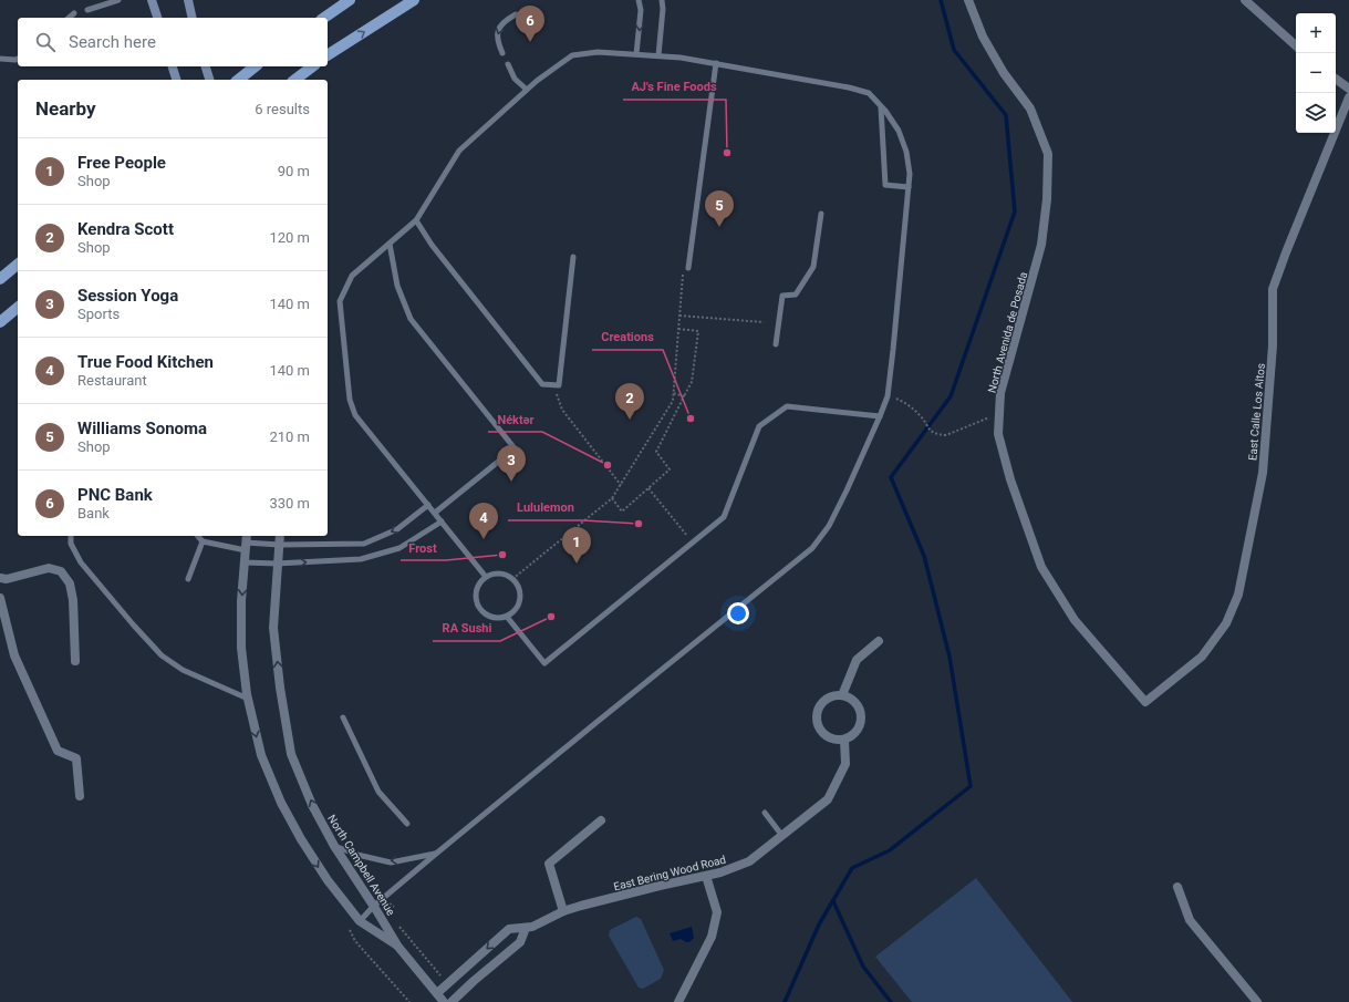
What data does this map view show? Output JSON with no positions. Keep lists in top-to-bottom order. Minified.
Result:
{"streets":{"street":["North Avenida de Posada","East Calle Los Altos","North Campbell Avenue","East Bering Wood Road"]},"crossings":[["North Avenida de Posada","East Calle Los Altos"]],"places":["AJ's Fine Foods","Creations","Néktər","Lululemon","Frost","RA Sushi"],"page":{"pins":["6","5","2","3","4","1"],"map_buttons":["+","−"],"search":"Search here","heading":["Nearby","6 results"],"list":[{"mark":"1","name":"Free People","note":"Shop","value":"90 m"},{"mark":"2","name":"Kendra Scott","note":"Shop","value":"120 m"},{"mark":"3","name":"Session Yoga","note":"Sports","value":"140 m"},{"mark":"4","name":"True Food Kitchen","note":"Restaurant","value":"140 m"},{"mark":"5","name":"Williams Sonoma","note":"Shop","value":"210 m"},{"mark":"6","name":"PNC Bank","note":"Bank","value":"330 m"}]}}
